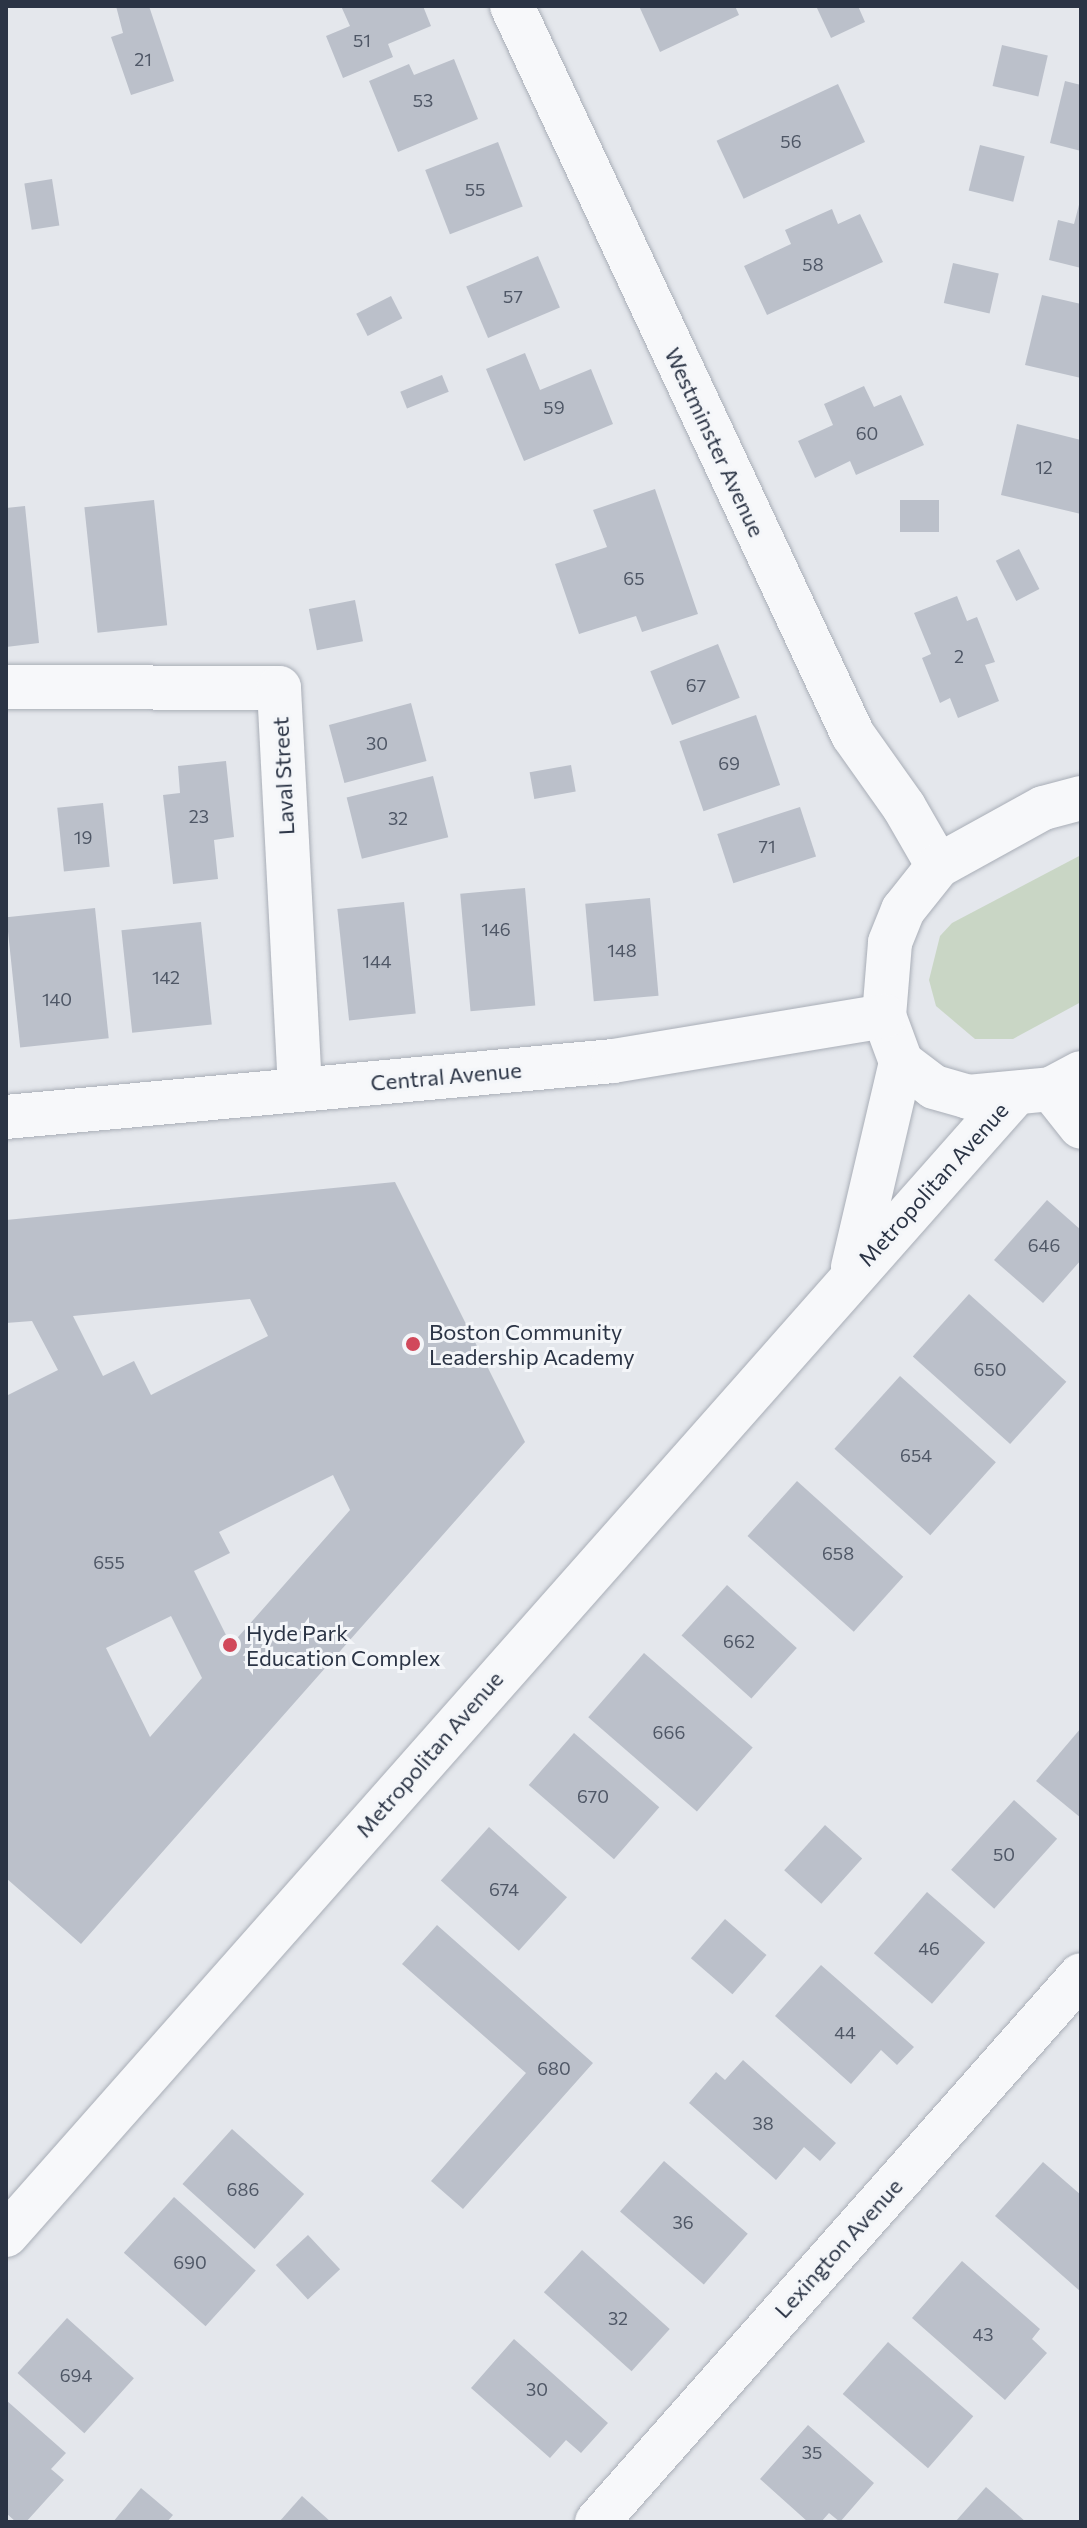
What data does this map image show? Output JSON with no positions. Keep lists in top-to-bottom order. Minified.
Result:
{"streets":{"street":["Westminster Avenue","Laval Street","Central Avenue","Metropolitan Avenue","Lexington Avenue"]},"crossings":[["Laval Street","Central Avenue"]],"places":["Boston Community Leadership Academy","Hyde Park Education Complex"],"house_numbers":["51","21","53","56","55","58","57","59","60","12","65","2","67","30","69","23","32","19","71","146","148","144","142","140","646","650","654","658","655","662","666","670","50","674","46","44","680","38","686","36","690","32","43","694","30","35"]}
